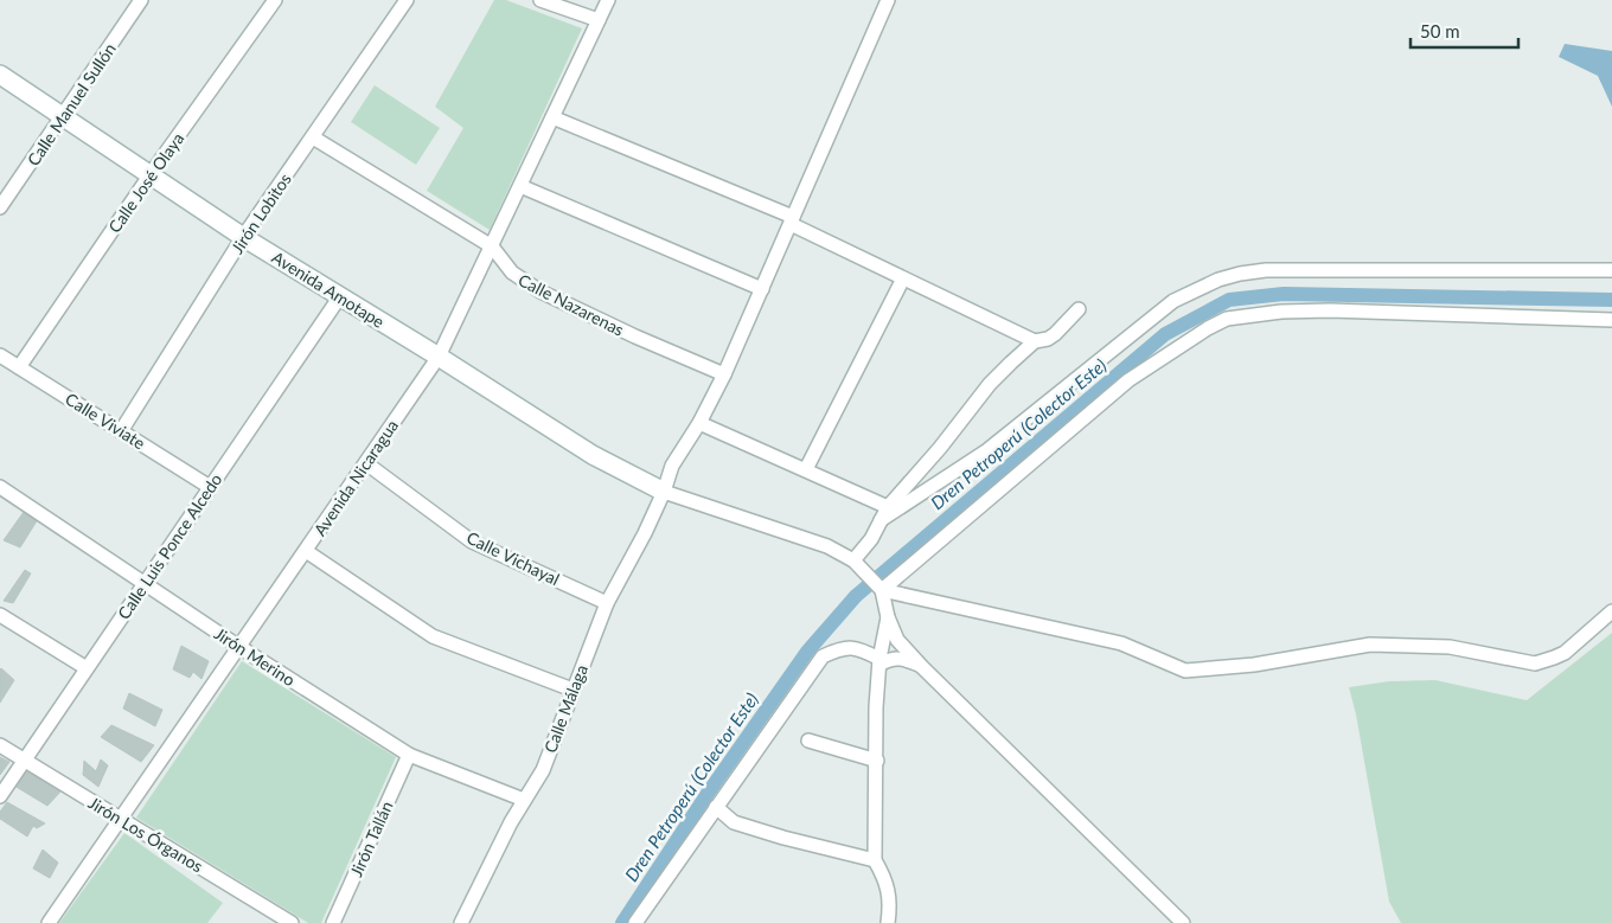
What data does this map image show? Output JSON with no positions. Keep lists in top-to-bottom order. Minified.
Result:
{"streets":{"street":["Calle Manuel Sullón","Calle José Olaya","Jirón Lobitos","Avenida Amotape","Calle Nazarenas","Calle Viviate","Avenida Nicaragua","Calle Luis Ponce Alcedo","Calle Vichayal","Jirón Merino","Calle Málaga","Jirón Los Órganos","Jirón Tallán"]},"crossings":[["Calle Manuel Sullón","Avenida Amotape"],["Calle José Olaya","Avenida Amotape"],["Calle José Olaya","Calle Viviate"],["Jirón Lobitos","Avenida Amotape"],["Jirón Lobitos","Calle Nazarenas"],["Jirón Lobitos","Calle Viviate"],["Avenida Amotape","Avenida Nicaragua"],["Avenida Amotape","Calle Luis Ponce Alcedo"],["Avenida Amotape","Calle Málaga"],["Calle Nazarenas","Avenida Nicaragua"],["Calle Nazarenas","Calle Málaga"],["Calle Viviate","Calle Luis Ponce Alcedo"],["Avenida Nicaragua","Calle Vichayal"],["Avenida Nicaragua","Jirón Merino"],["Avenida Nicaragua","Jirón Los Órganos"],["Calle Luis Ponce Alcedo","Jirón Merino"],["Calle Luis Ponce Alcedo","Jirón Los Órganos"],["Calle Vichayal","Calle Málaga"],["Jirón Merino","Calle Málaga"],["Jirón Merino","Jirón Tallán"]],"water":["Dren Petroperú (Colector Este)"],"scale_bar":"50 m"}
